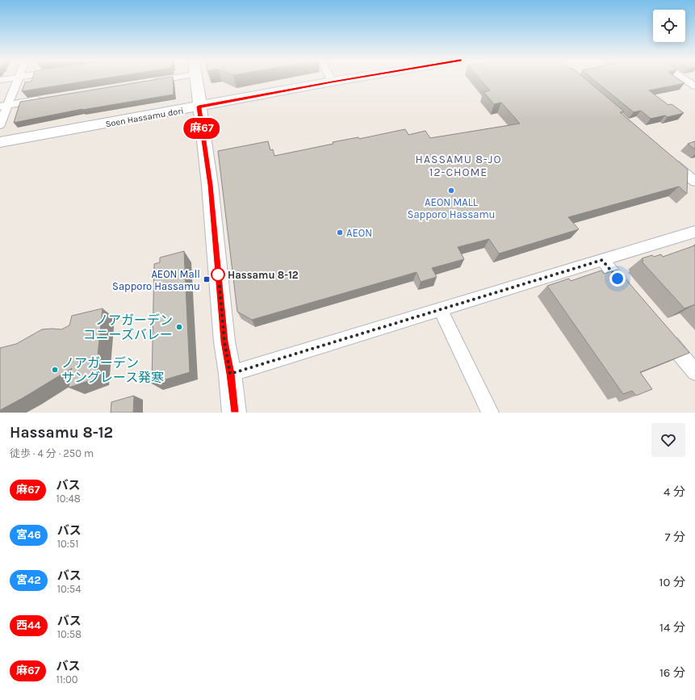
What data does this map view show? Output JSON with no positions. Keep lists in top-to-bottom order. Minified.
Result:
{"streets":{"street":["Soen Hassamu dori"]},"districts":["HASSAMU 8-JO 12-CHOME"],"places":{"other":["AEON MALL Sapporo Hassamu","AEON","Hassamu 8-12","ノアガーデン コニーズバレー","ノアガーデン サングレース発寒"],"transit":["AEON Mall Sapporo Hassamu"]},"lines":["bus line 麻67"],"page":{"on_map":"麻67","heading":["Hassamu 8-12","徒歩 · 4 分 · 250 m"],"list":[{"mark":"麻67","name":"バス","note":"10:48","value":"4 分"},{"mark":"宮46","name":"バス","note":"10:51","value":"7 分"},{"mark":"宮42","name":"バス","note":"10:54","value":"10 分"},{"mark":"西44","name":"バス","note":"10:58","value":"14 分"},{"mark":"麻67","name":"バス","note":"11:00","value":"16 分"}]}}
